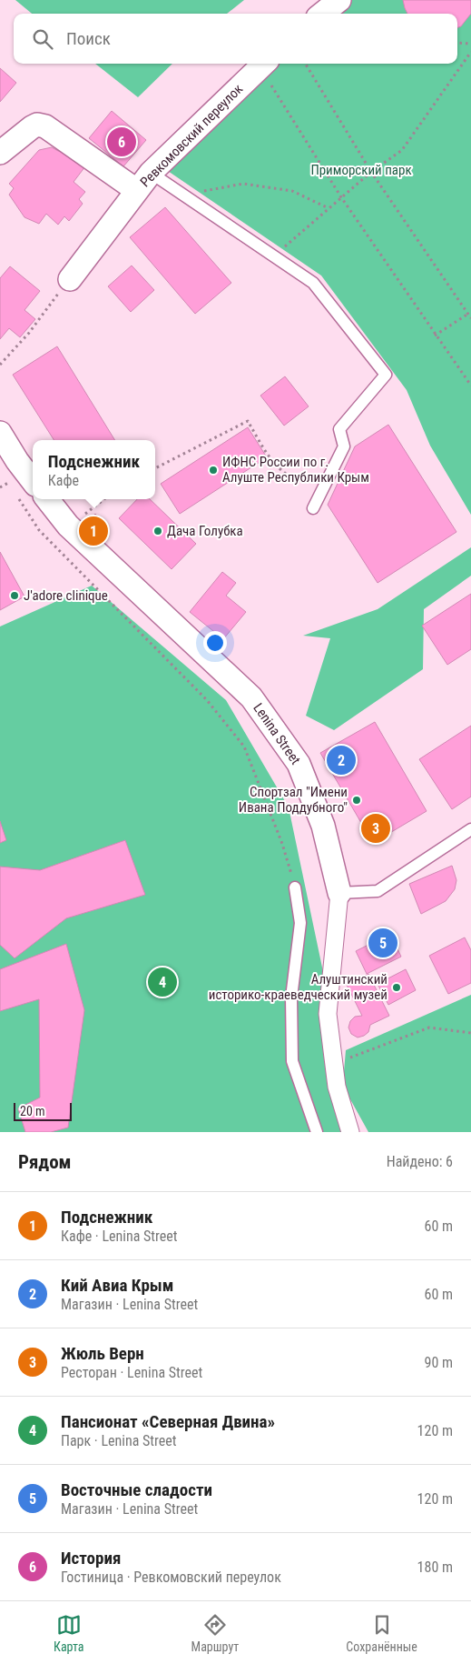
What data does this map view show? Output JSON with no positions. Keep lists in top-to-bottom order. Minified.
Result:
{"streets":{"street":["Ревкомовский переулок","Lenina Street"]},"parks":["Приморский парк"],"places":["ИФНС России по г. Алуште Республики Крым","Дача Голубка","J'adore clinique","Спортзал \"Имени Ивана Поддубного\"","Алуштинский историко-краеведческий музей"],"scale_bar":"20 m","page":{"search":"Поиск","pins":["6","1","2","3","5","4"],"popup":["Подснежник","Кафе"],"scale":"20 m","heading":["Рядом","Найдено: 6"],"list":[{"mark":"1","name":"Подснежник","note":"Кафе · Lenina Street","value":"60 m"},{"mark":"2","name":"Кий Авиа Крым","note":"Магазин · Lenina Street","value":"60 m"},{"mark":"3","name":"Жюль Верн","note":"Ресторан · Lenina Street","value":"90 m"},{"mark":"4","name":"Пансионат «Северная Двина»","note":"Парк · Lenina Street","value":"120 m"},{"mark":"5","name":"Восточные сладости","note":"Магазин · Lenina Street","value":"120 m"},{"mark":"6","name":"История","note":"Гостиница · Ревкомовский переулок","value":"180 m"}],"nav":["Карта","Маршрут","Сохранённые"]}}
